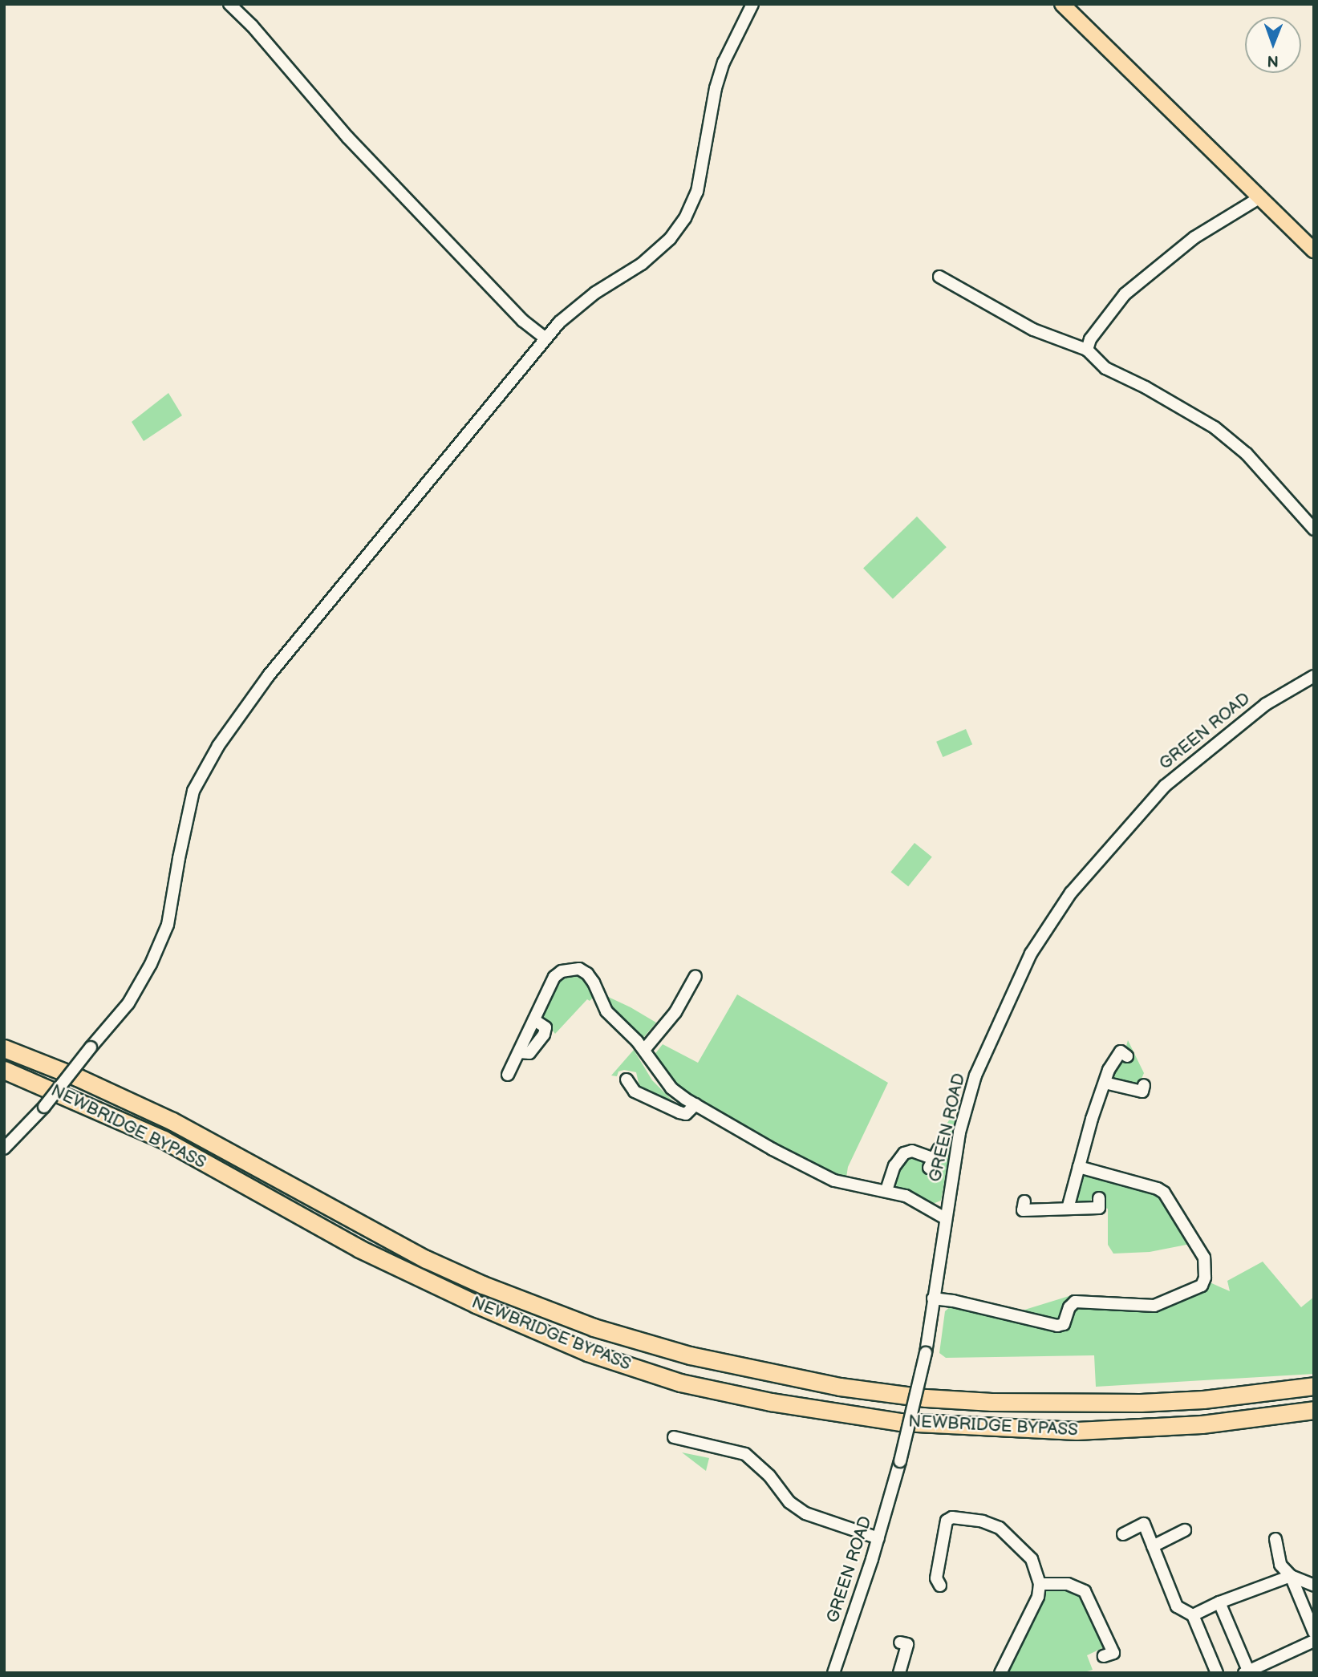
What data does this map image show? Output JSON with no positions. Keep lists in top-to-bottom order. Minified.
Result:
{"streets":{"highway":["NEWBRIDGE BYPASS"],"street":["GREEN ROAD"]},"north":"bottom"}
